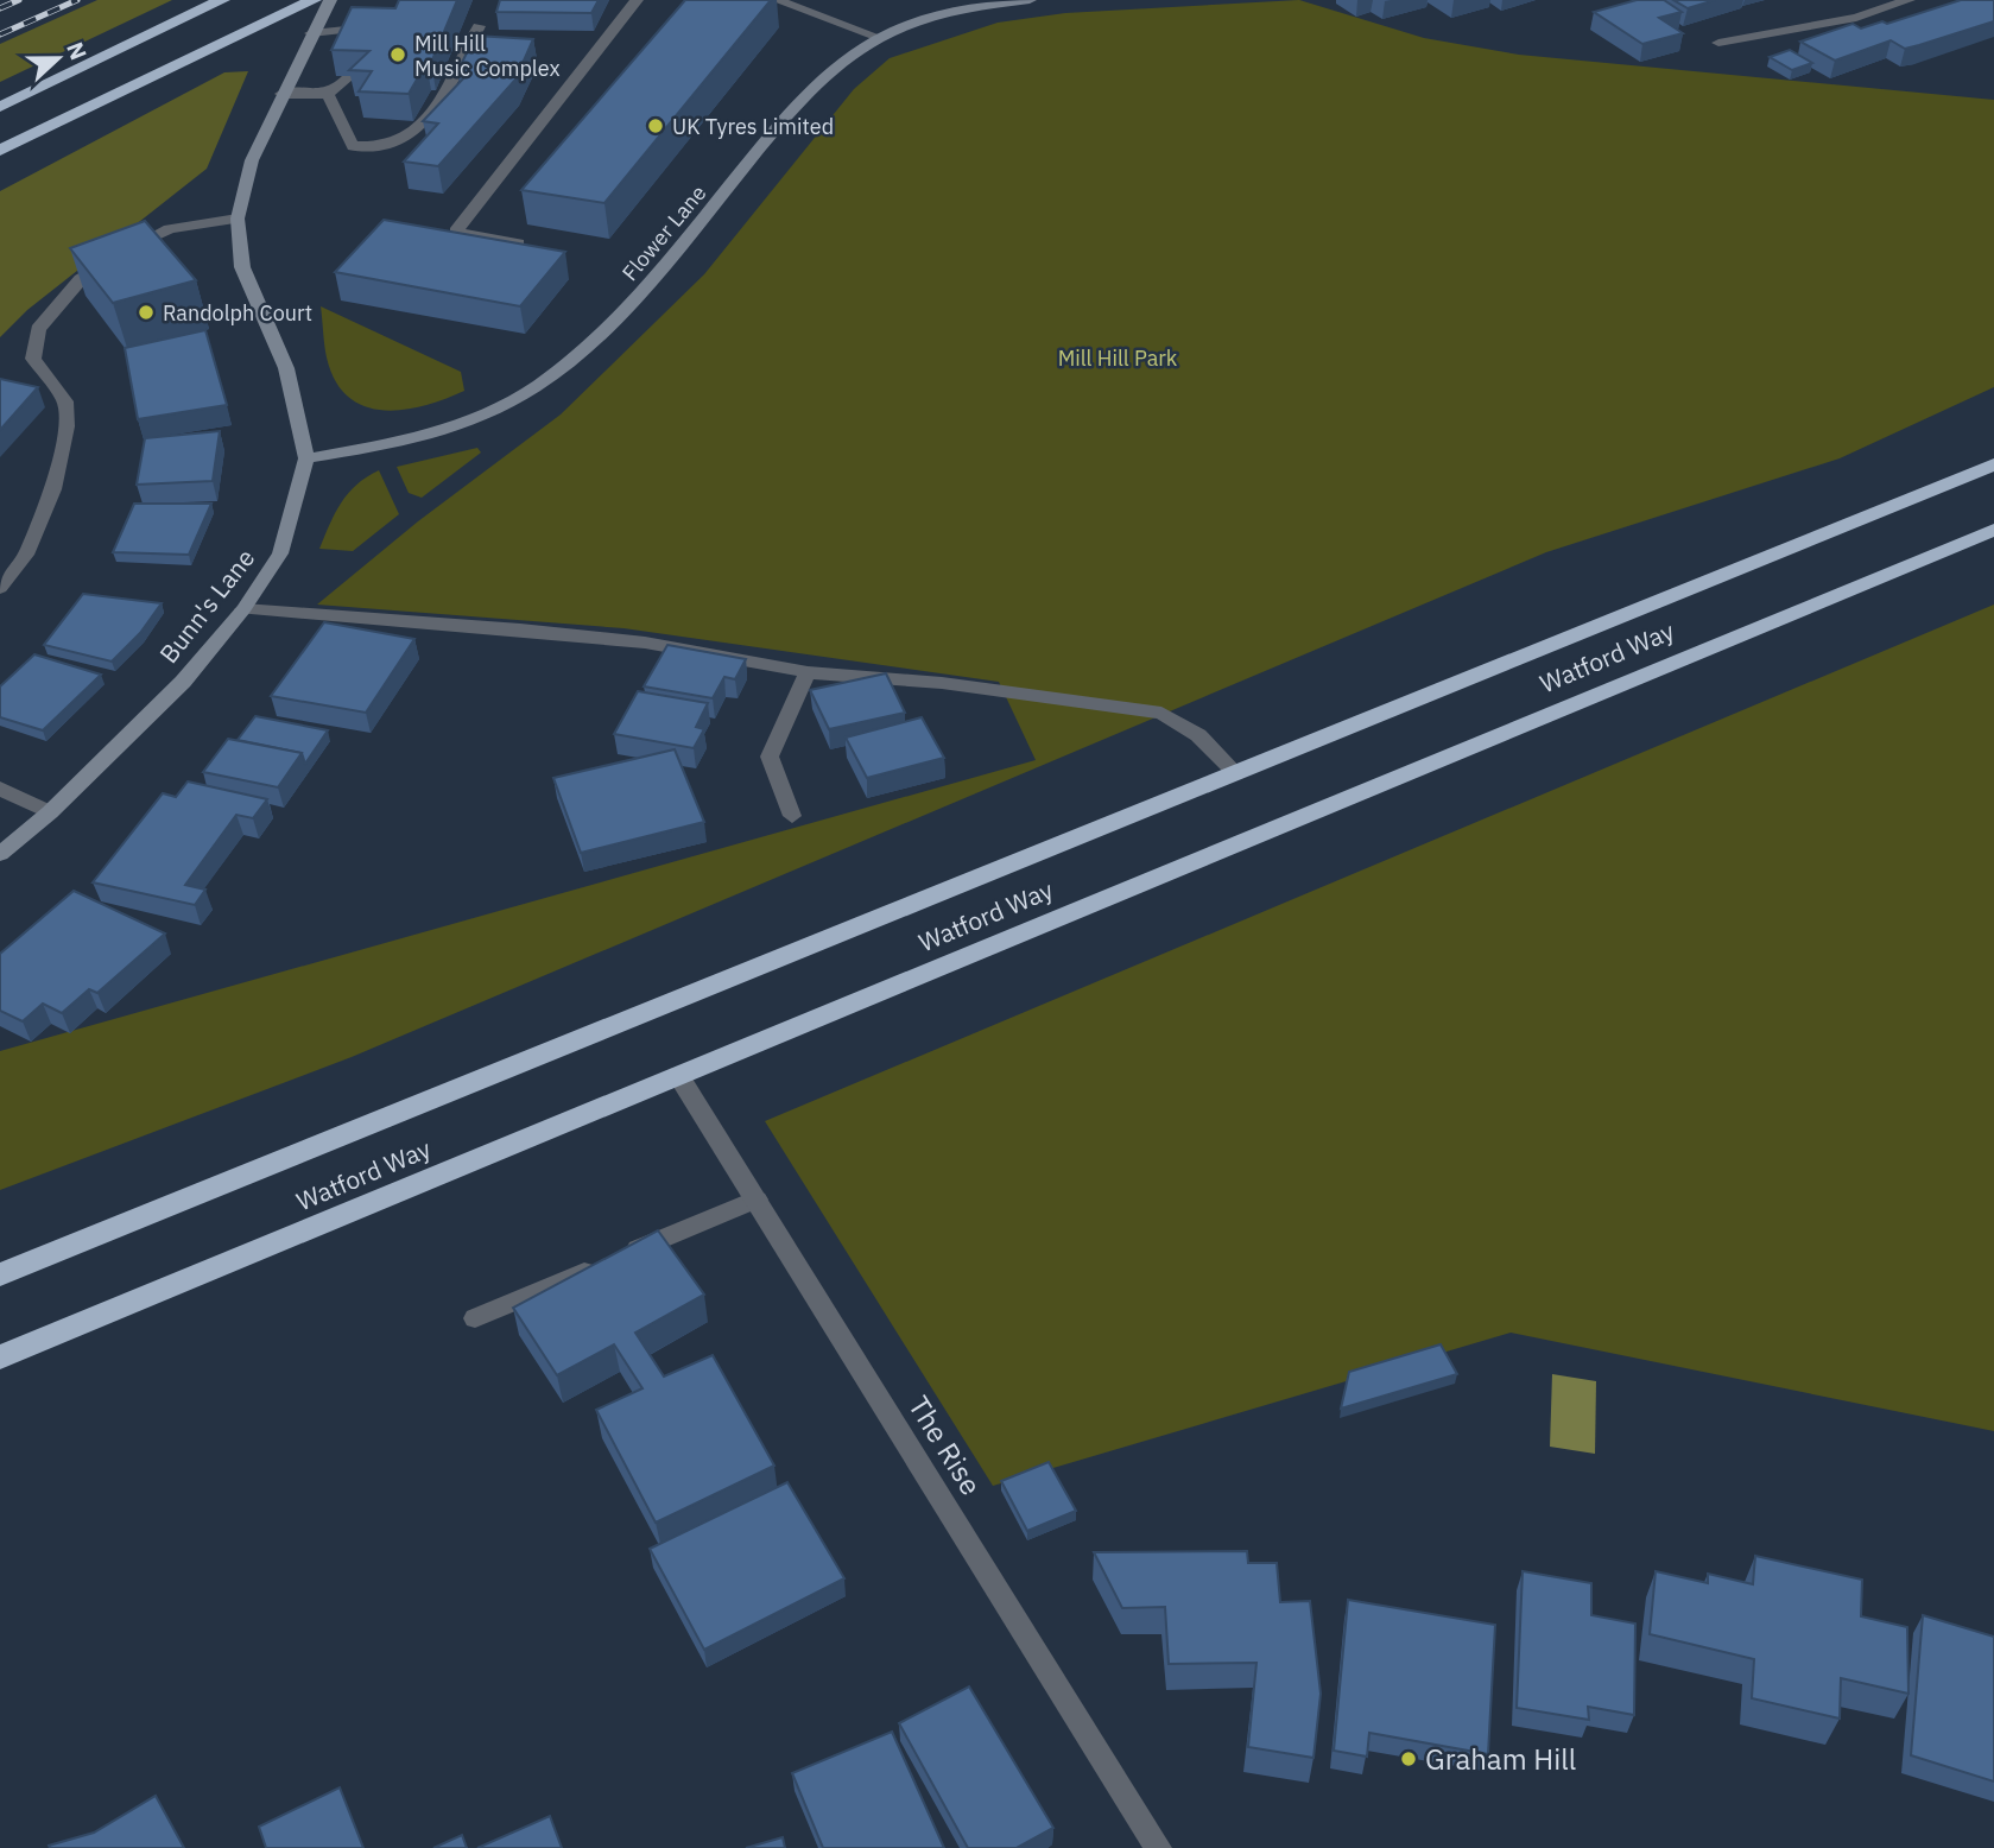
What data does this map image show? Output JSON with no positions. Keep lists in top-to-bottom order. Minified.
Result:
{"streets":{"highway":["Watford Way"],"street":["Flower Lane","Bunn's Lane","The Rise"]},"crossings":[["Flower Lane","Bunn's Lane"],["Watford Way","The Rise"]],"parks":["Mill Hill Park"],"places":["Mill Hill Music Complex","UK Tyres Limited","Randolph Court","Graham Hill"],"north":"right"}
